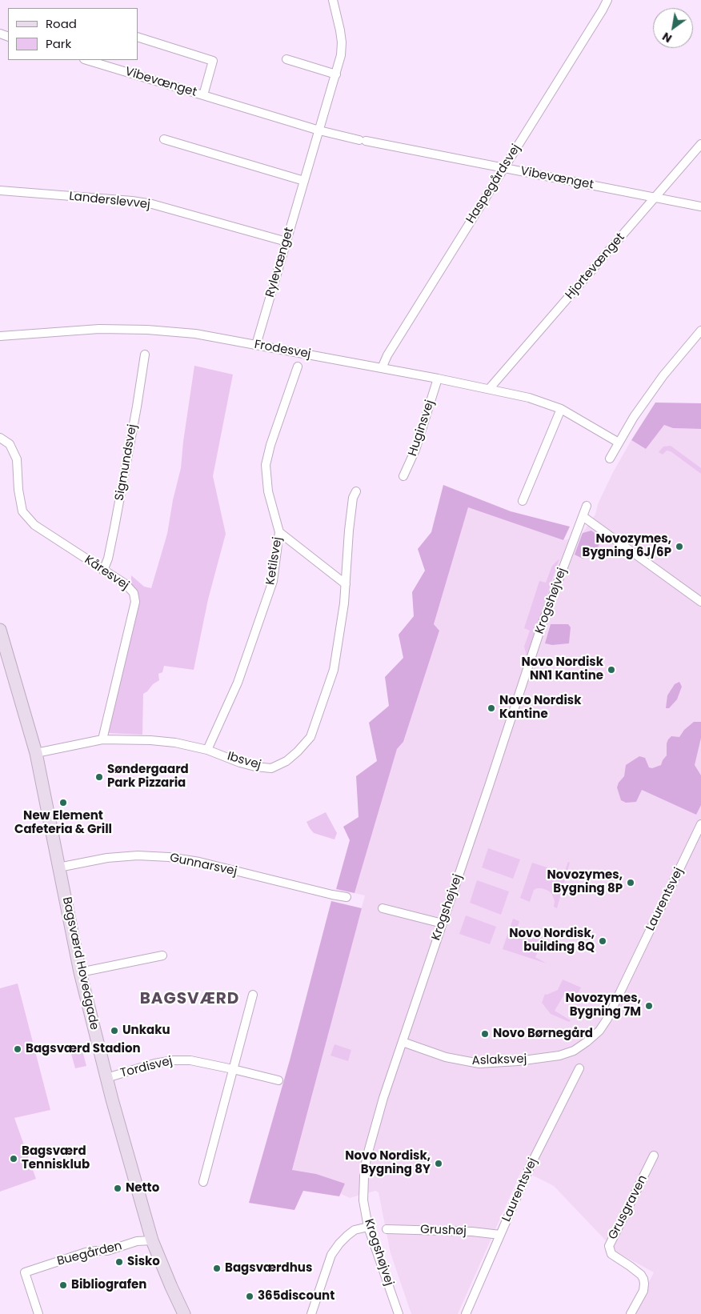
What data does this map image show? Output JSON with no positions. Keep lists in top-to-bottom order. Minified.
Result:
{"streets":{"street":["Vibevænget","Haspegårdsvej","Landerslevvej","Rylevænget","Hjortevænget","Frodesvej","Huginsvej","Sigmundsvej","Ketilsvej","Kåresvej","Krogshøjvej","Ibsvej","Gunnarsvej","Laurentsvej","Bagsværd Hovedgade","Aslaksvej","Tordisvej","Grusgraven","Grushøj","Buegården"]},"crossings":[["Vibevænget","Haspegårdsvej"],["Vibevænget","Rylevænget"],["Vibevænget","Hjortevænget"],["Haspegårdsvej","Frodesvej"],["Landerslevvej","Rylevænget"],["Rylevænget","Frodesvej"],["Hjortevænget","Frodesvej"],["Frodesvej","Huginsvej"],["Sigmundsvej","Kåresvej"],["Ketilsvej","Ibsvej"],["Kåresvej","Ibsvej"],["Krogshøjvej","Aslaksvej"],["Ibsvej","Bagsværd Hovedgade"],["Gunnarsvej","Bagsværd Hovedgade"],["Laurentsvej","Aslaksvej"],["Laurentsvej","Grushøj"],["Bagsværd Hovedgade","Tordisvej"],["Bagsværd Hovedgade","Buegården"]],"districts":["BAGSVÆRD"],"places":["Novozymes, Bygning 6J/6P","Novo Nordisk NN1 Kantine","Novo Nordisk Kantine","Søndergaard Park Pizzaria","New Element Cafeteria & Grill","Novozymes, Bygning 8P","Novo Nordisk, building 8Q","Novozymes, Bygning 7M","Unkaku","Novo Børnegård","Bagsværd Stadion","Bagsværd Tennisklub","Novo Nordisk, Bygning 8Y","Netto","Sisko","Bagsværdhus","Bibliografen","365discount"],"legend":["Road","Park"],"north":"bottom left"}
